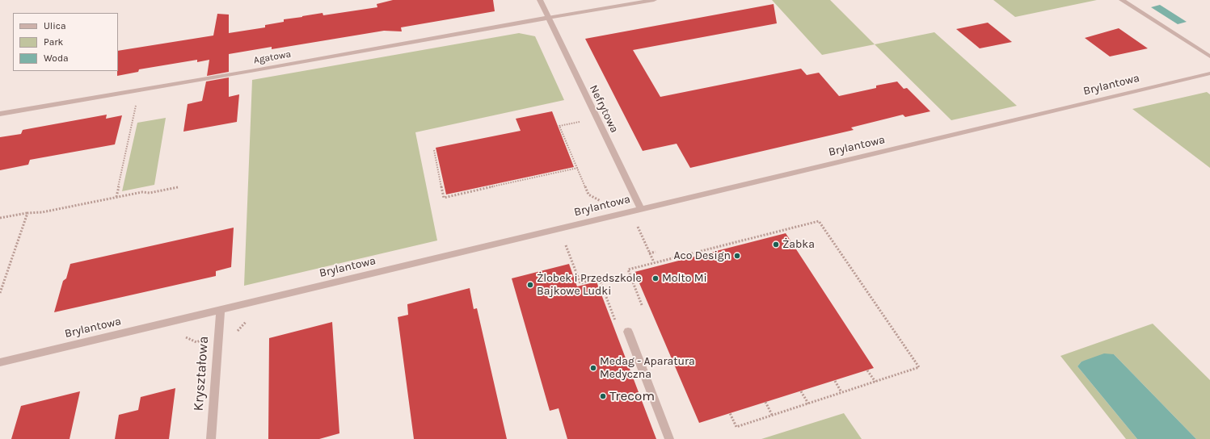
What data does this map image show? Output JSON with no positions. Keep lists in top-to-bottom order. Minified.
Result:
{"streets":{"street":["Agatowa","Brylantowa","Nefrytowa","Kryształowa"]},"crossings":[["Agatowa","Nefrytowa"],["Brylantowa","Nefrytowa"],["Brylantowa","Kryształowa"]],"places":["Żabka","Aco Design","Molto Mi","Żlobek i Przedszkole Bajkowe Ludki","Medag - Aparatura Medyczna","Trecom"],"legend":["Ulica","Park","Woda"]}
